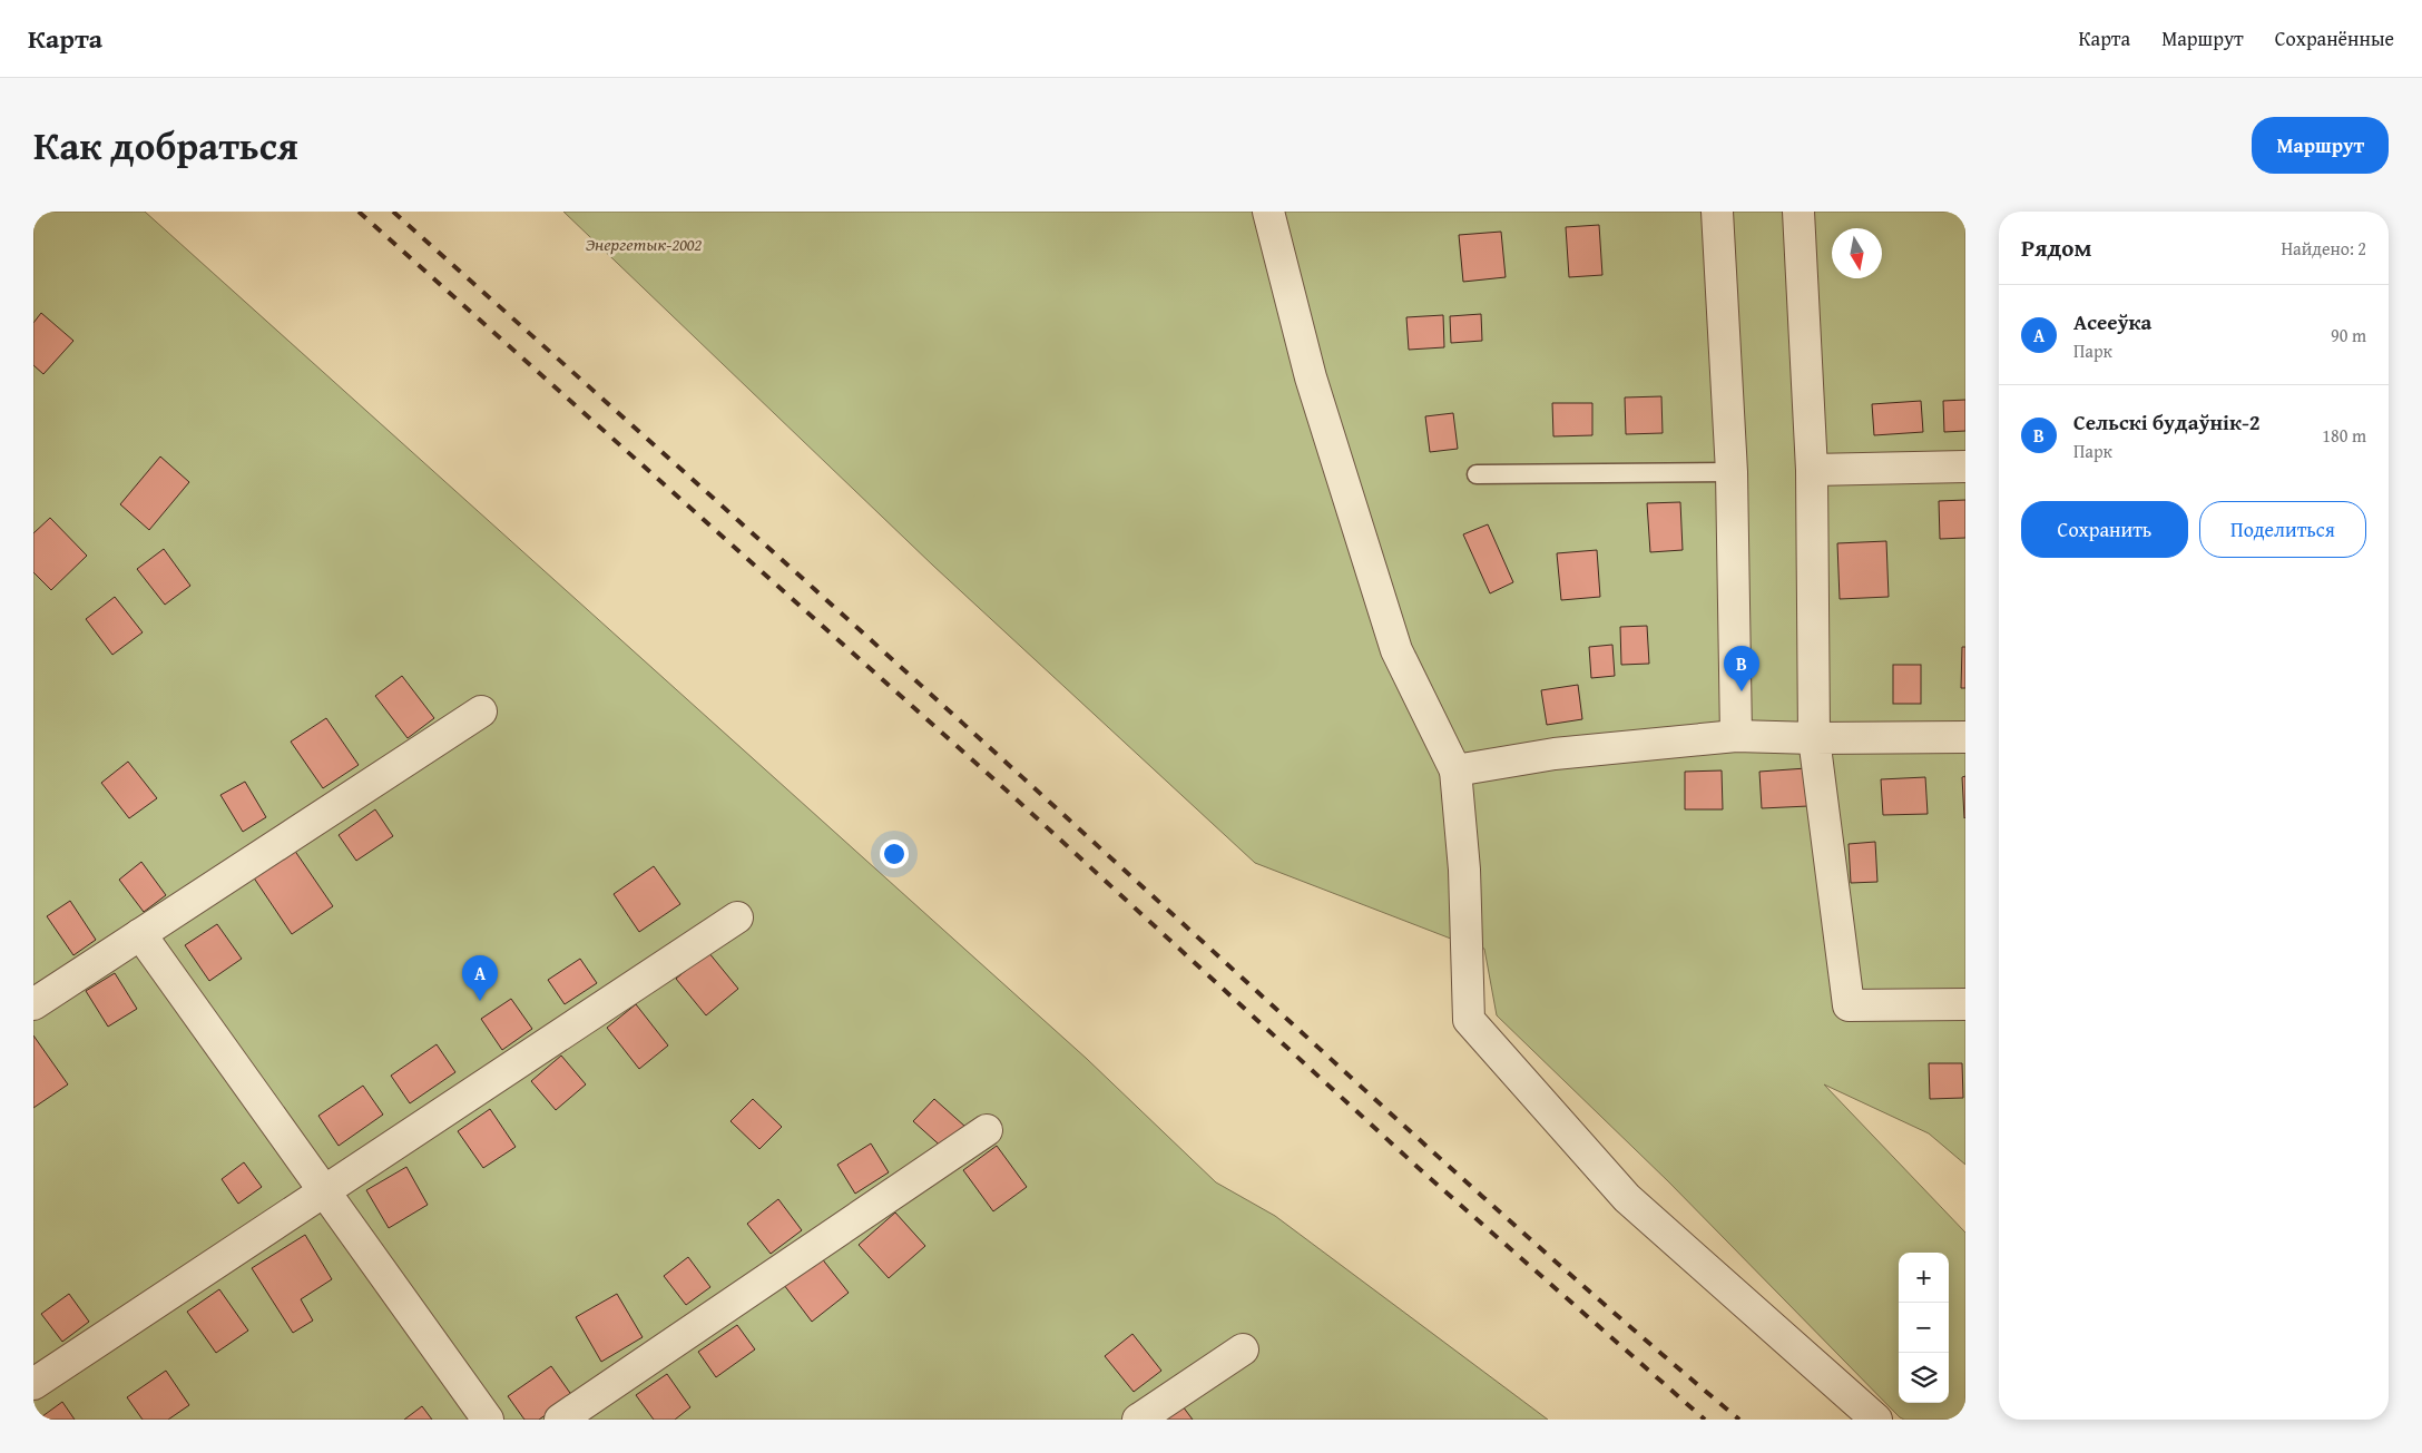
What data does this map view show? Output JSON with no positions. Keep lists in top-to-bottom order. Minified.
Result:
{"parks":["Энергетык-2002"],"north":"bottom","page":{"header":"Карта","nav":["Карта","Маршрут","Сохранённые"],"title":"Как добраться","buttons":["Маршрут",["Сохранить","Поделиться"]],"heading":["Рядом","Найдено: 2"],"list":[{"mark":"A","name":"Асееўка","note":"Парк","value":"90 m"},{"mark":"B","name":"Сельскі будаўнік-2","note":"Парк","value":"180 m"}],"pins":["B","A"],"map_buttons":["+","−"]}}
